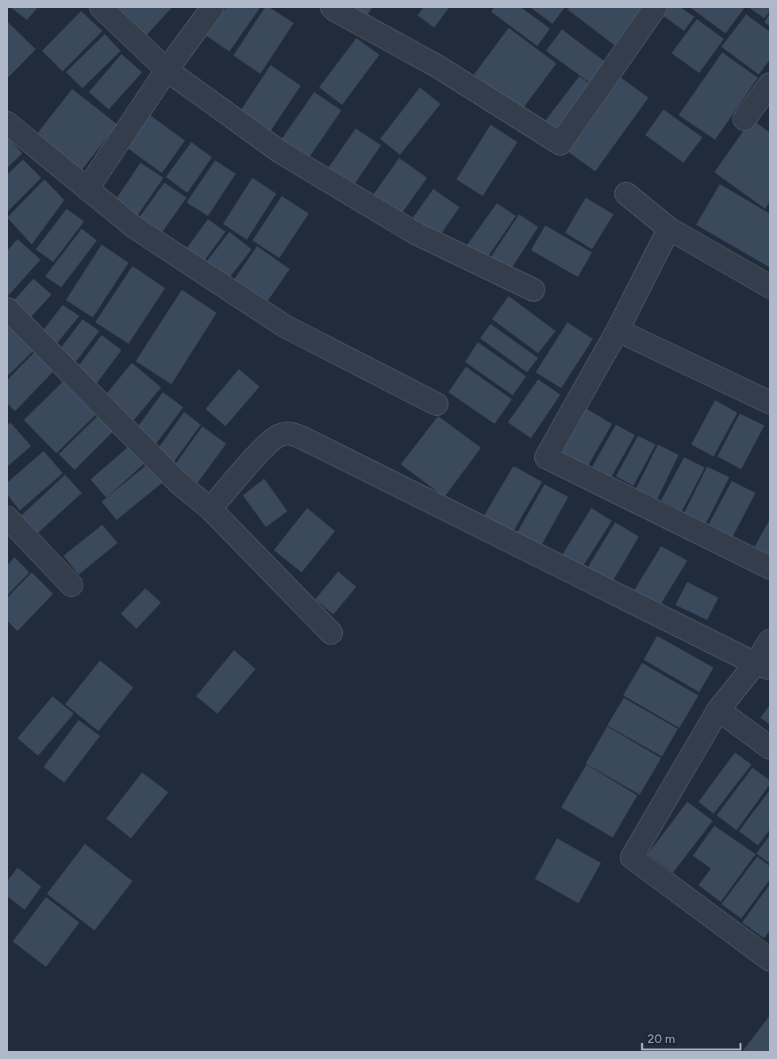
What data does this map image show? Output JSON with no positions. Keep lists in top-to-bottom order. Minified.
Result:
{"scale_bar":"20 m"}
